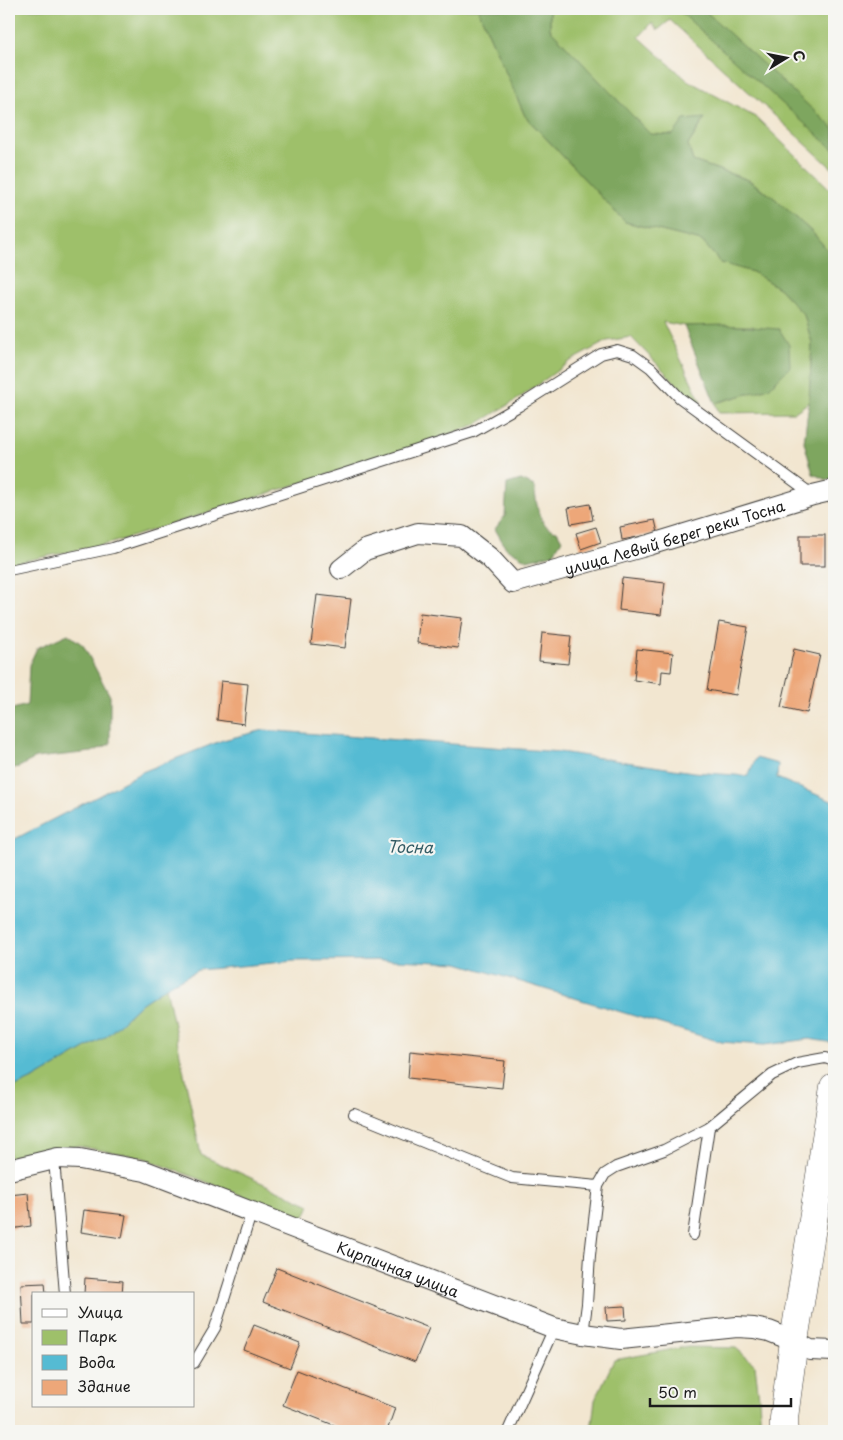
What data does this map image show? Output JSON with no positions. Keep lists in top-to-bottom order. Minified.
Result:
{"streets":{"street":["улица Левый берег реки Тосна","Кирпичная улица"]},"water":["Тосна"],"legend":["Улица","Парк","Вода","Здание"],"scale_bar":"50 m","north":"right"}
